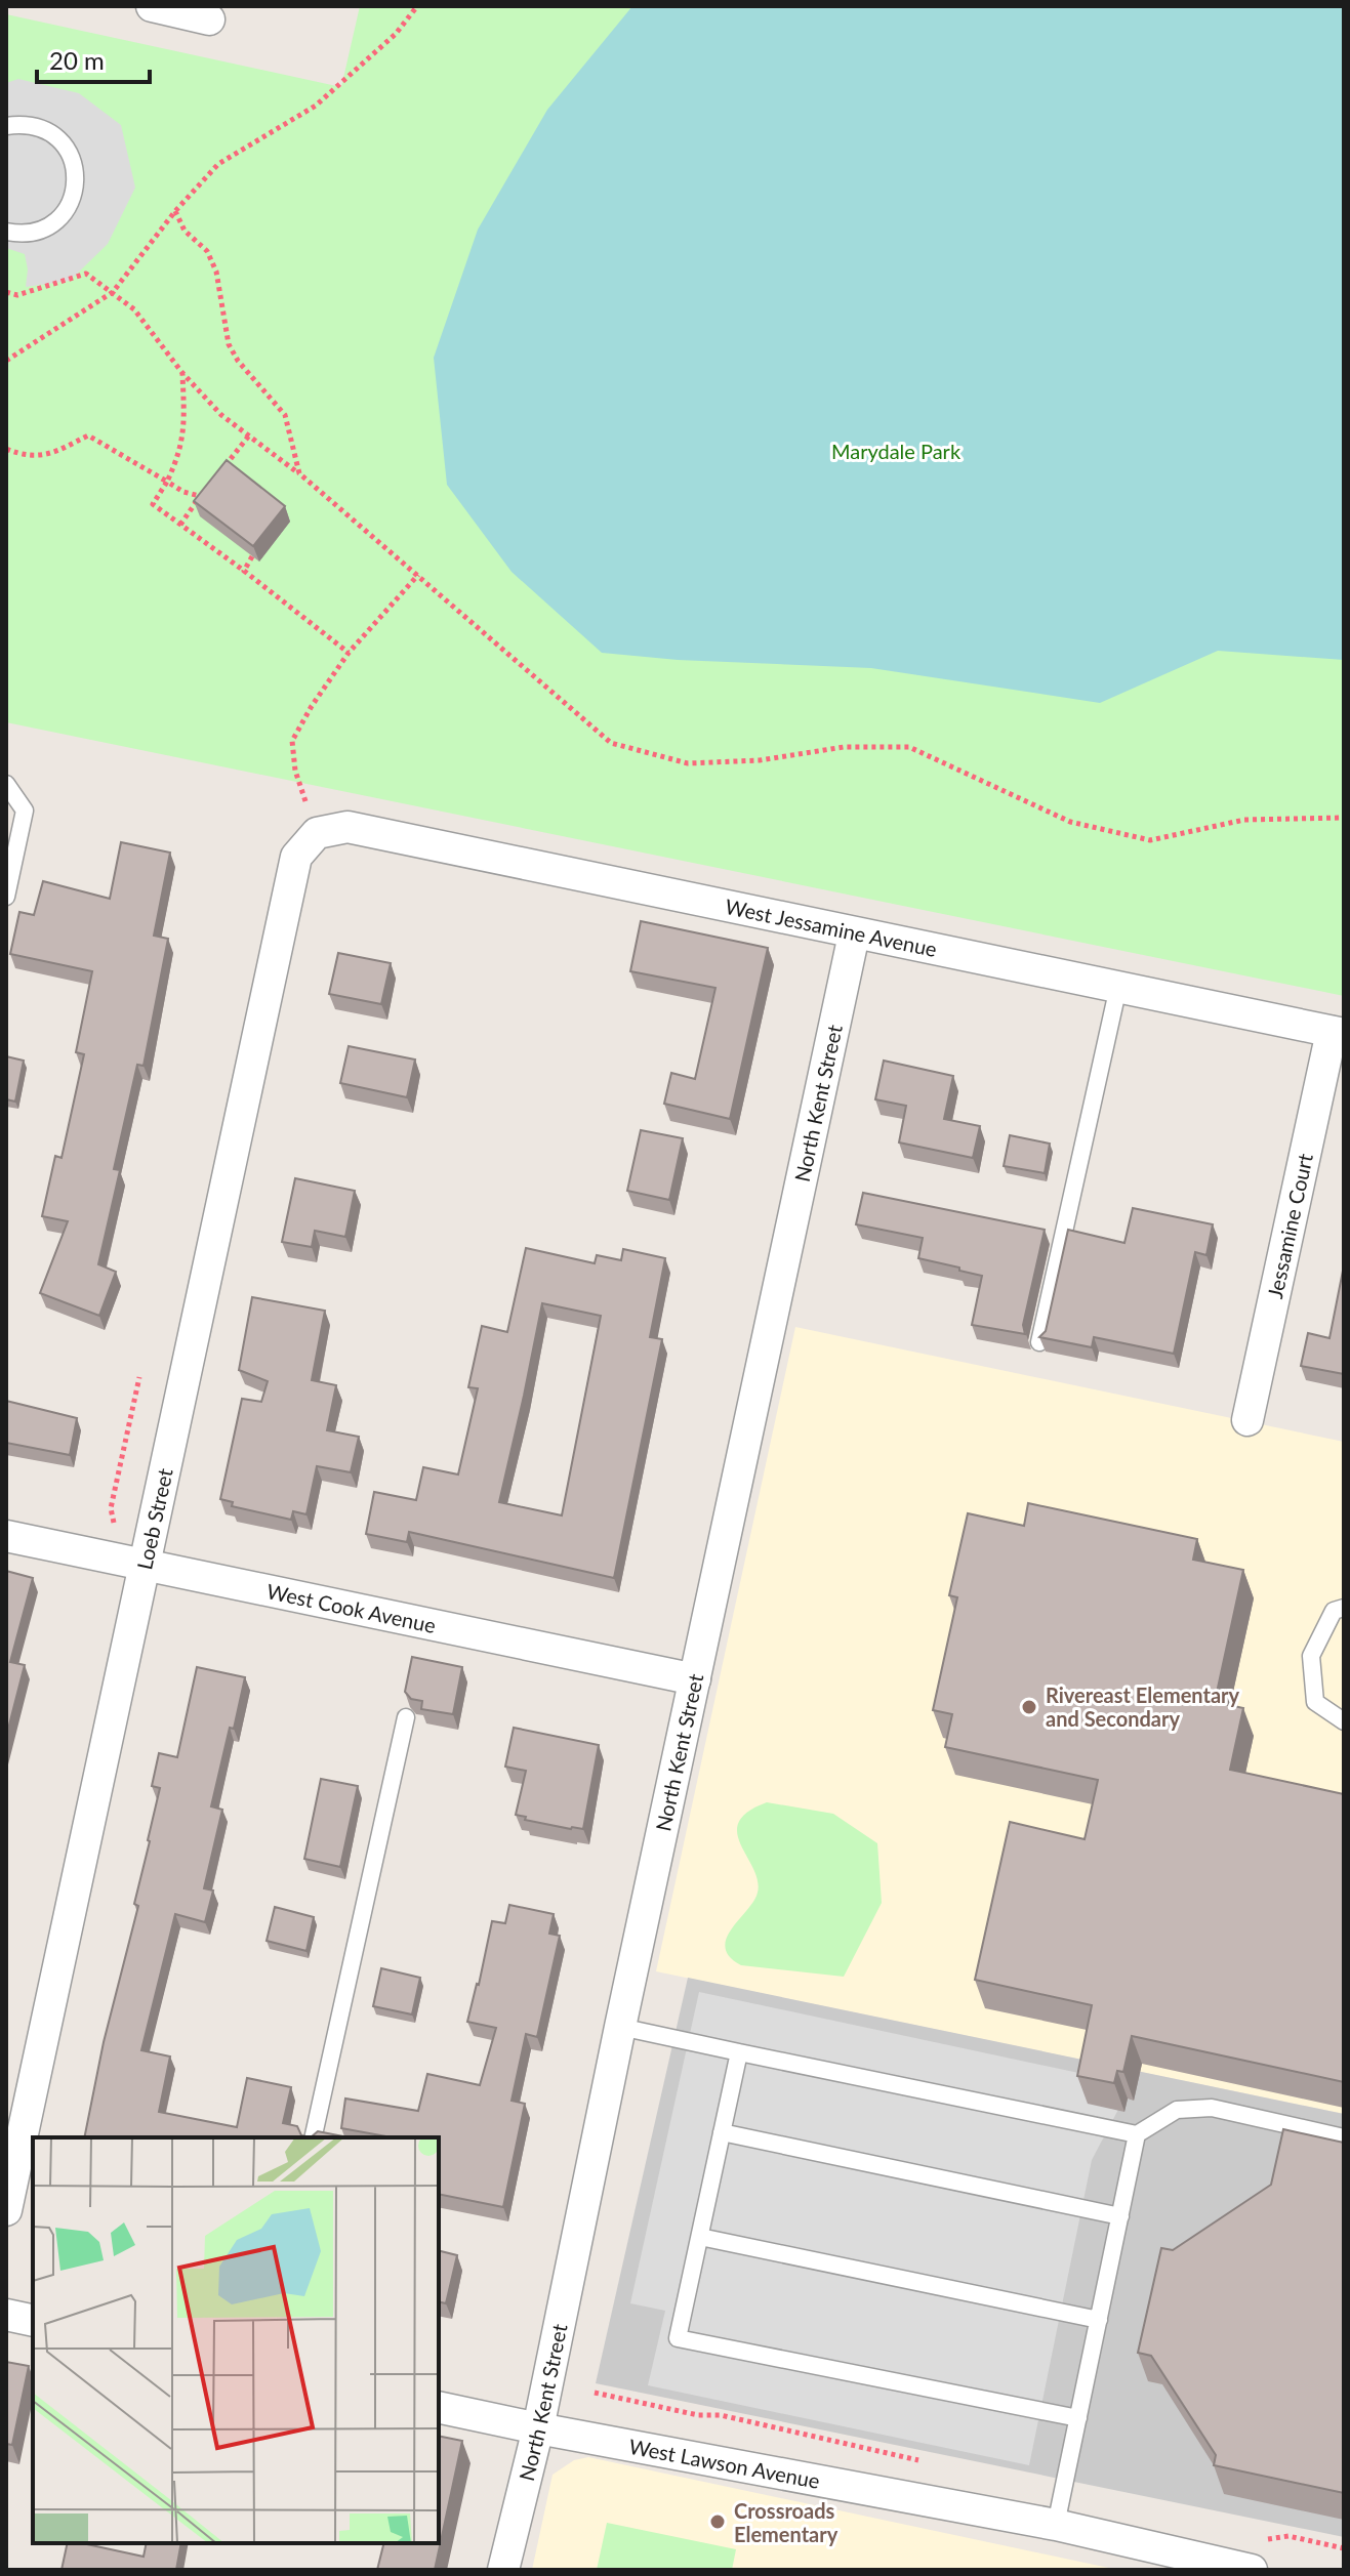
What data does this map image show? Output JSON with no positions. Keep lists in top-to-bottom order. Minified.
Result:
{"streets":{"street":["West Jessamine Avenue","North Kent Street","Jessamine Court","Loeb Street","West Cook Avenue","West Lawson Avenue"]},"crossings":[["West Jessamine Avenue","North Kent Street"],["West Jessamine Avenue","Jessamine Court"],["West Jessamine Avenue","Loeb Street"],["North Kent Street","West Cook Avenue"],["North Kent Street","West Lawson Avenue"],["Loeb Street","West Cook Avenue"]],"parks":["Marydale Park"],"places":["Rivereast Elementary and Secondary","Crossroads Elementary"],"scale_bar":"20 m"}
